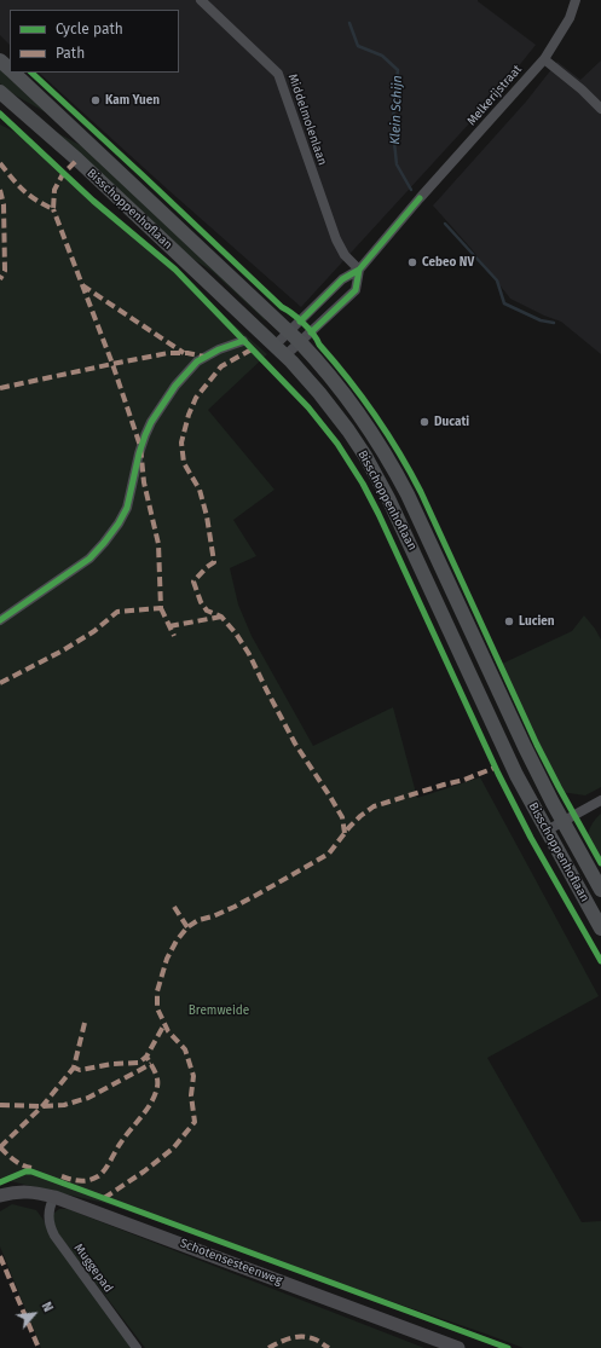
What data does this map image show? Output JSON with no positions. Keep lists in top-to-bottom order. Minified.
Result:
{"streets":{"main road":["Bisschoppenhoflaan"],"street":["Melkerijstraat","Middelmolenlaan","Schotensesteenweg","Muggepad"]},"crossings":[["Melkerijstraat","Middelmolenlaan"],["Schotensesteenweg","Muggepad"]],"water":["Klein Schijn"],"parks":["Bremweide"],"places":["Kam Yuen","Cebeo NV","Ducati","Lucien"],"legend":["Cycle path","Path"],"north":"top right"}
